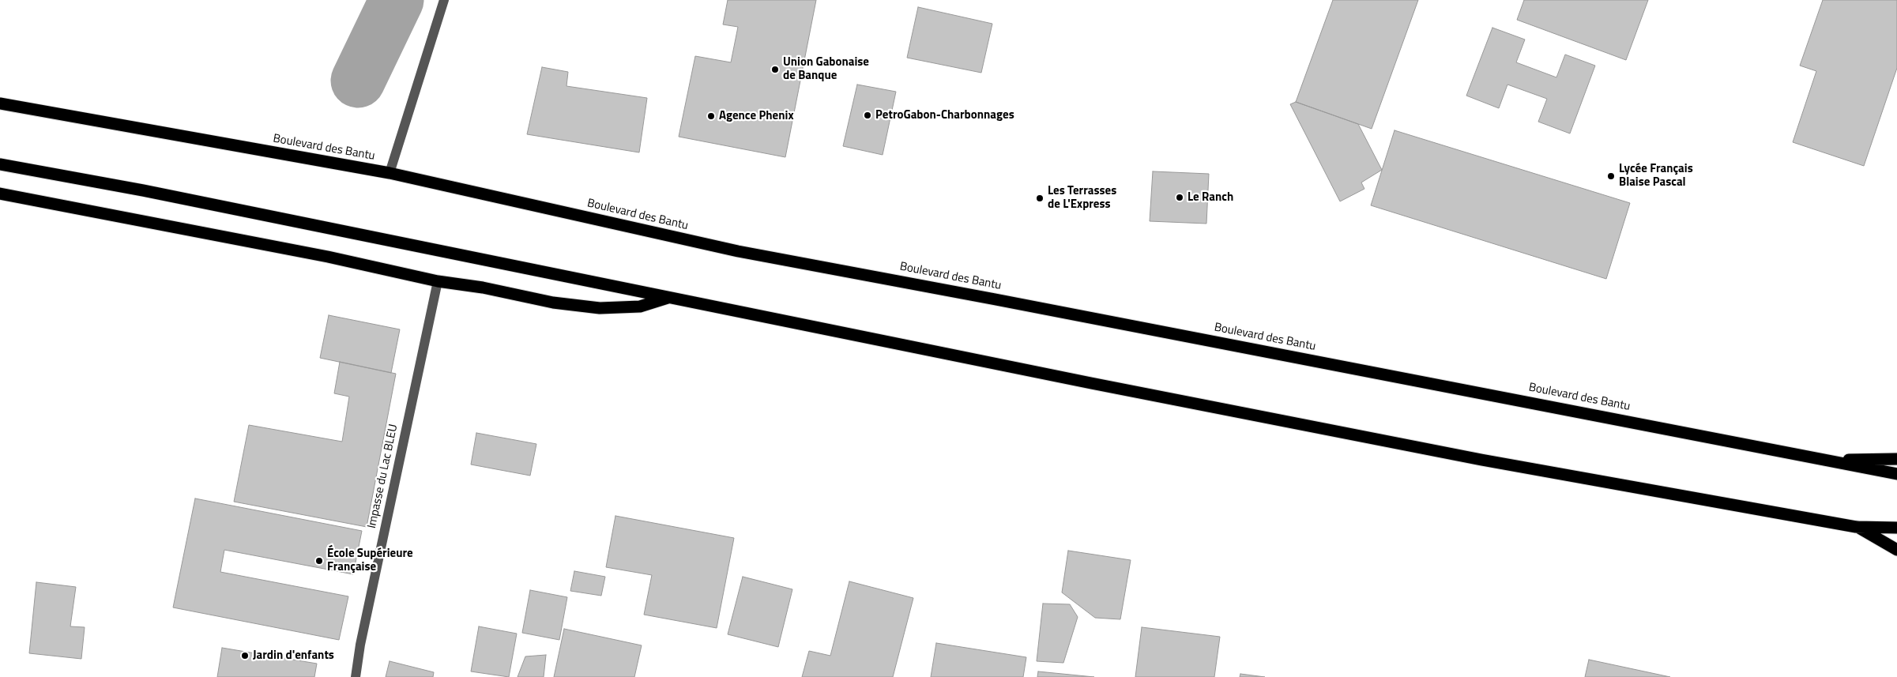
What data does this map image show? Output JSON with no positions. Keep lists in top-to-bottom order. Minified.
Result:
{"streets":{"highway":["Boulevard des Bantu"],"street":["Impasse du Lac BLEU"]},"places":["Union Gabonaise de Banque","PetroGabon-Charbonnages","Agence Phenix","Lycée Français Blaise Pascal","Le Ranch","Les Terrasses de L'Express","École Supérieure Française","Jardin d'enfants"]}
